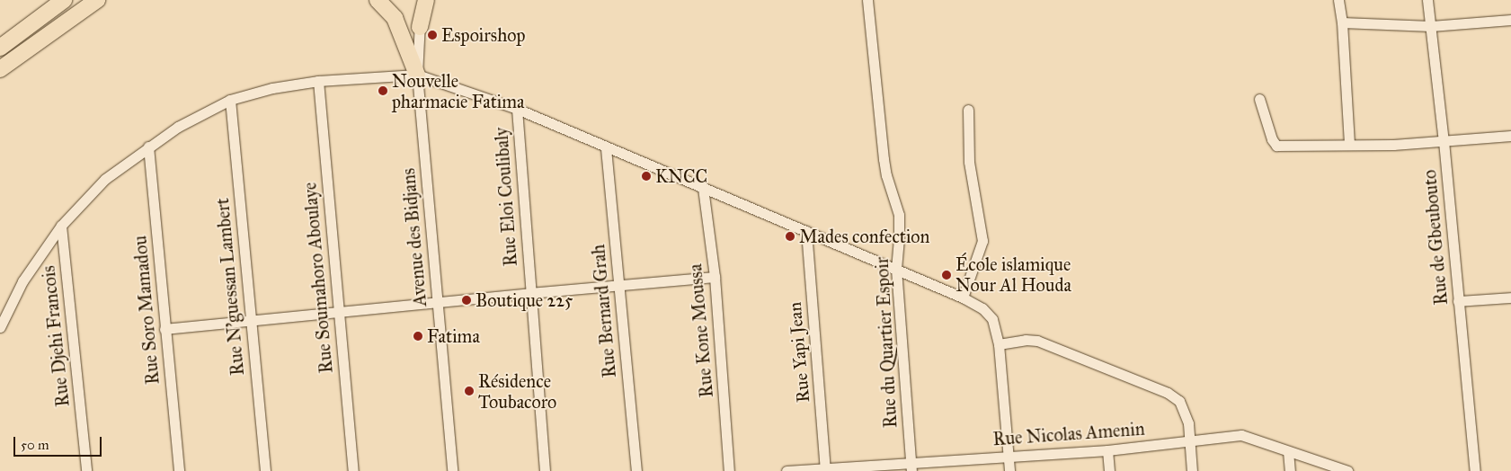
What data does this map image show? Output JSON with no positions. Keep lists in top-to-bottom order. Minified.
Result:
{"streets":{"street":["Rue Eloi Coulibaly","Avenue des Bidjans","Rue de Gbeubouto","Rue Soumahoro Aboulaye","Rue N'guessan Lambert","Rue Soro Mamadou","Rue Bernard Grah","Rue Kone Moussa","Rue Djehi Francois","Rue du Quartier Espoir","Rue Yapi Jean","Rue Nicolas Amenin"]},"crossings":[["Rue du Quartier Espoir","Rue Nicolas Amenin"],["Rue Yapi Jean","Rue Nicolas Amenin"]],"places":["Espoirshop","Nouvelle pharmacie Fatima","KNCC","Mades confection","École islamique Nour Al Houda","Boutique 225","Fatima","Résidence Toubacoro"],"scale_bar":"50 m"}
